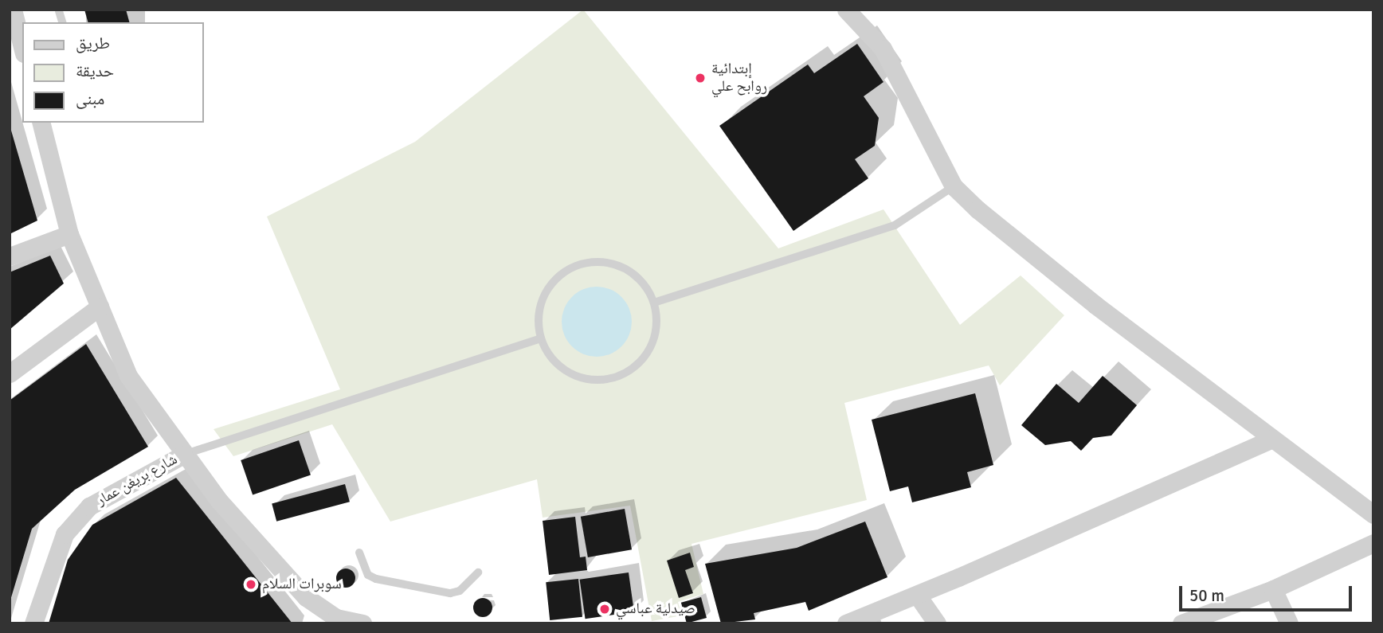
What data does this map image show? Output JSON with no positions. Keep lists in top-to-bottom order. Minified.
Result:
{"streets":{"street":["شارع بريغن عمار"]},"places":["إبتدائية روابح علي","سوبرات السلام","صيدلية عباسي"],"legend":["طريق","حديقة","مبنى"],"scale_bar":"50 m"}
